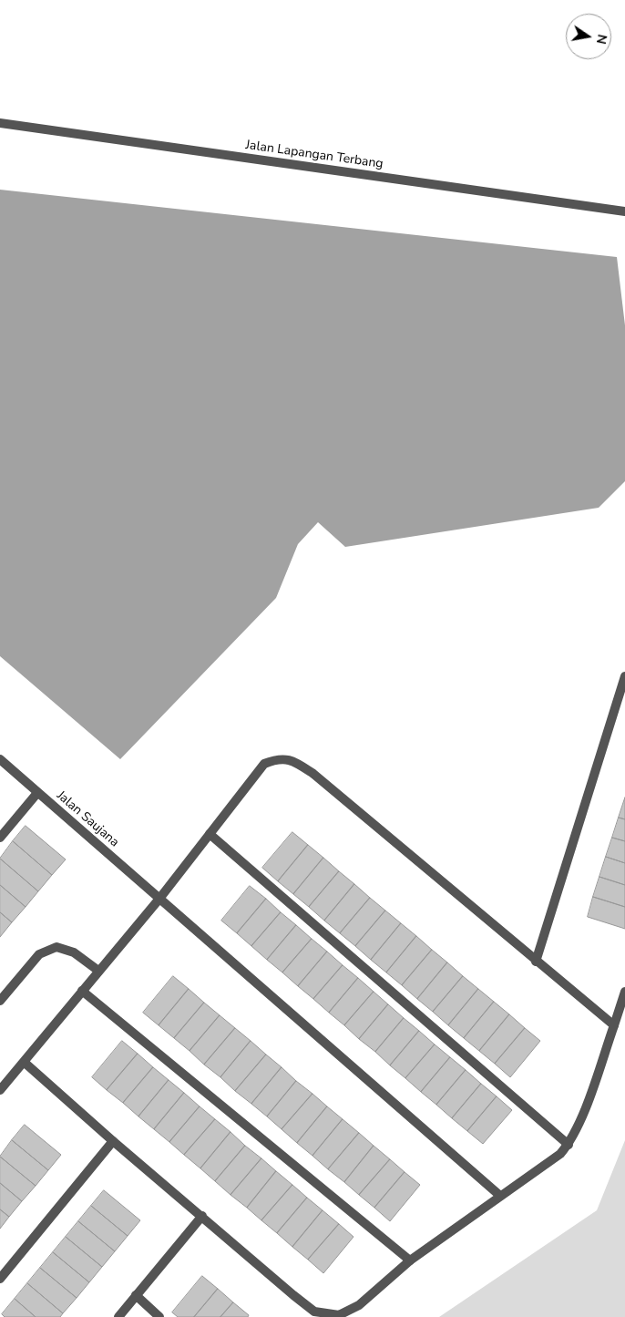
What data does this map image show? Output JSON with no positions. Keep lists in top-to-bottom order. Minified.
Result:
{"streets":{"street":["Jalan Lapangan Terbang","Jalan Saujana"]},"north":"right"}
